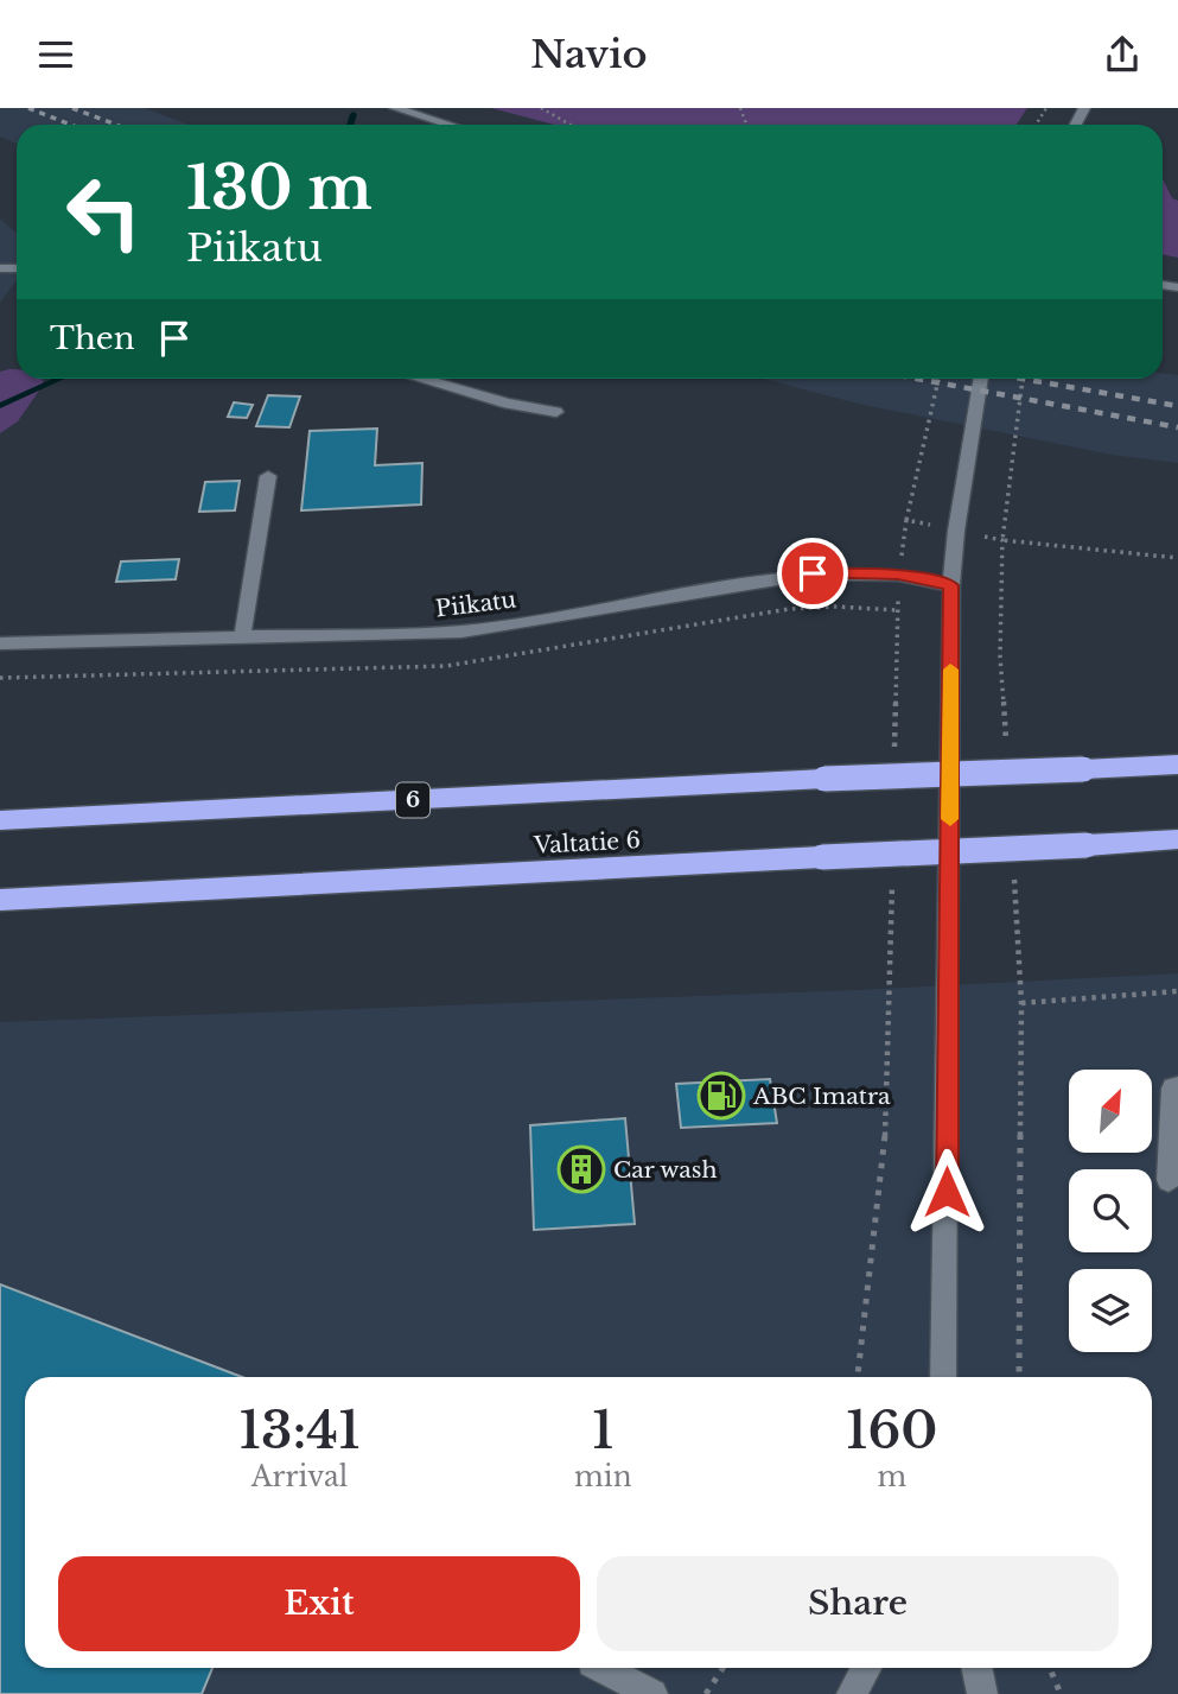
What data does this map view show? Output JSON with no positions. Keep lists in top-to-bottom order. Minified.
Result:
{"streets":{"highway":["6","Valtatie 6"],"street":["Piikatu"]},"places":{"fuel station":["ABC Imatra"],"building":["Car wash"]},"north":"top right","page":{"header":"Navio","turn":["130 m","Piikatu"],"then":"Then","eta":["13:41","Arrival","1","min","160","m"],"buttons":["Exit","Share"]}}
